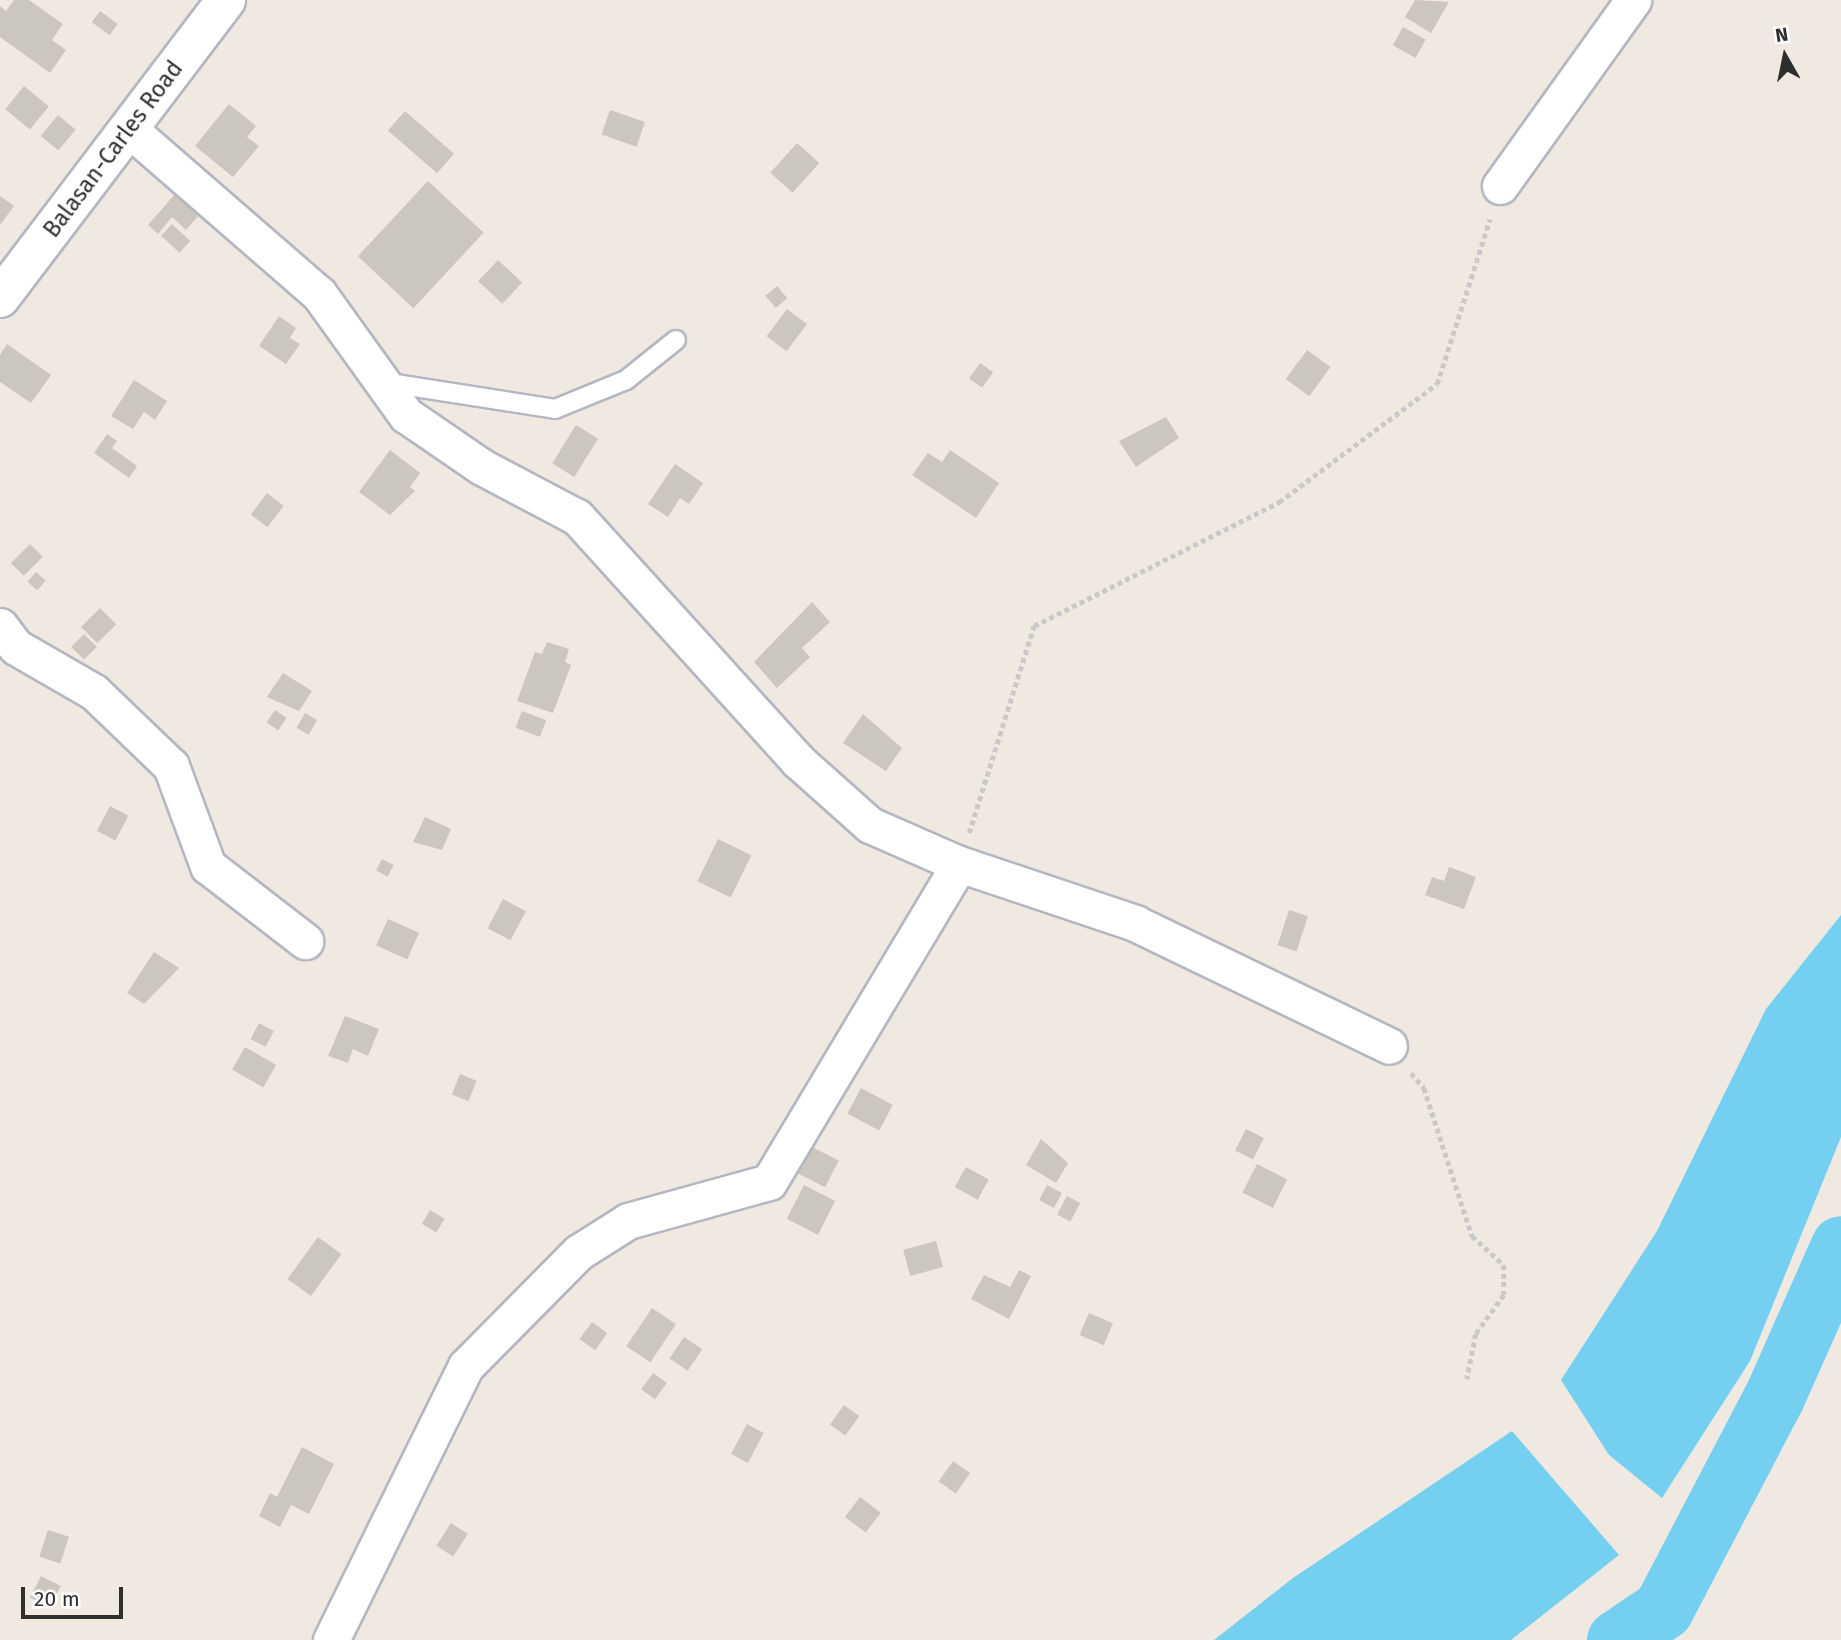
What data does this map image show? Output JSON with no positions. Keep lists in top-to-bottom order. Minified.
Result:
{"streets":{"main road":["Balasan-Carles Road"]},"scale_bar":"20 m","north":"top"}
